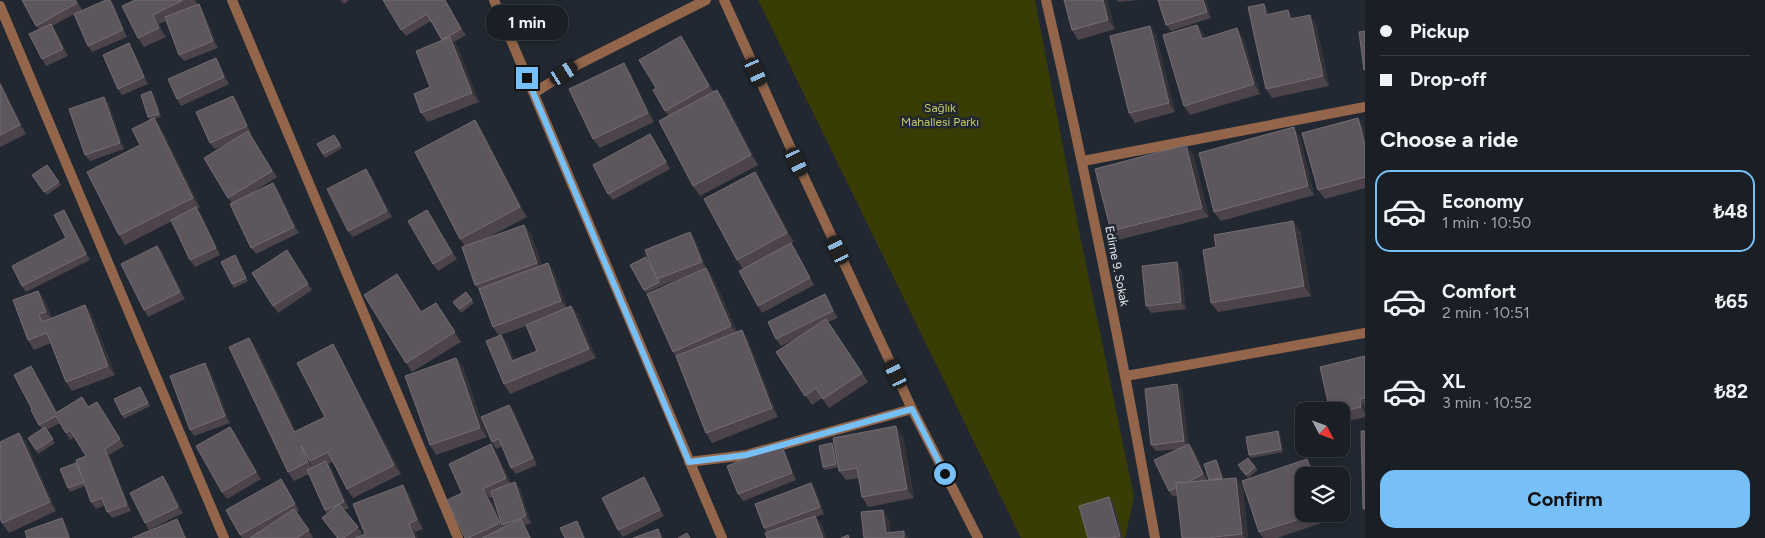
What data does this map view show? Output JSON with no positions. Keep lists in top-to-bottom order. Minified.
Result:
{"streets":{"street":["Edirne 9. Sokak"]},"parks":["Sağlık Mahallesi Parkı"],"north":"bottom right","page":{"banner":["Pickup","Drop-off"],"bubble":"1 min","heading":"Choose a ride","list":[{"name":"Economy","note":"1 min · 10:50","value":"₺48"},{"name":"Comfort","note":"2 min · 10:51","value":"₺65"},{"name":"XL","note":"3 min · 10:52","value":"₺82"}],"buttons":"Confirm"}}
